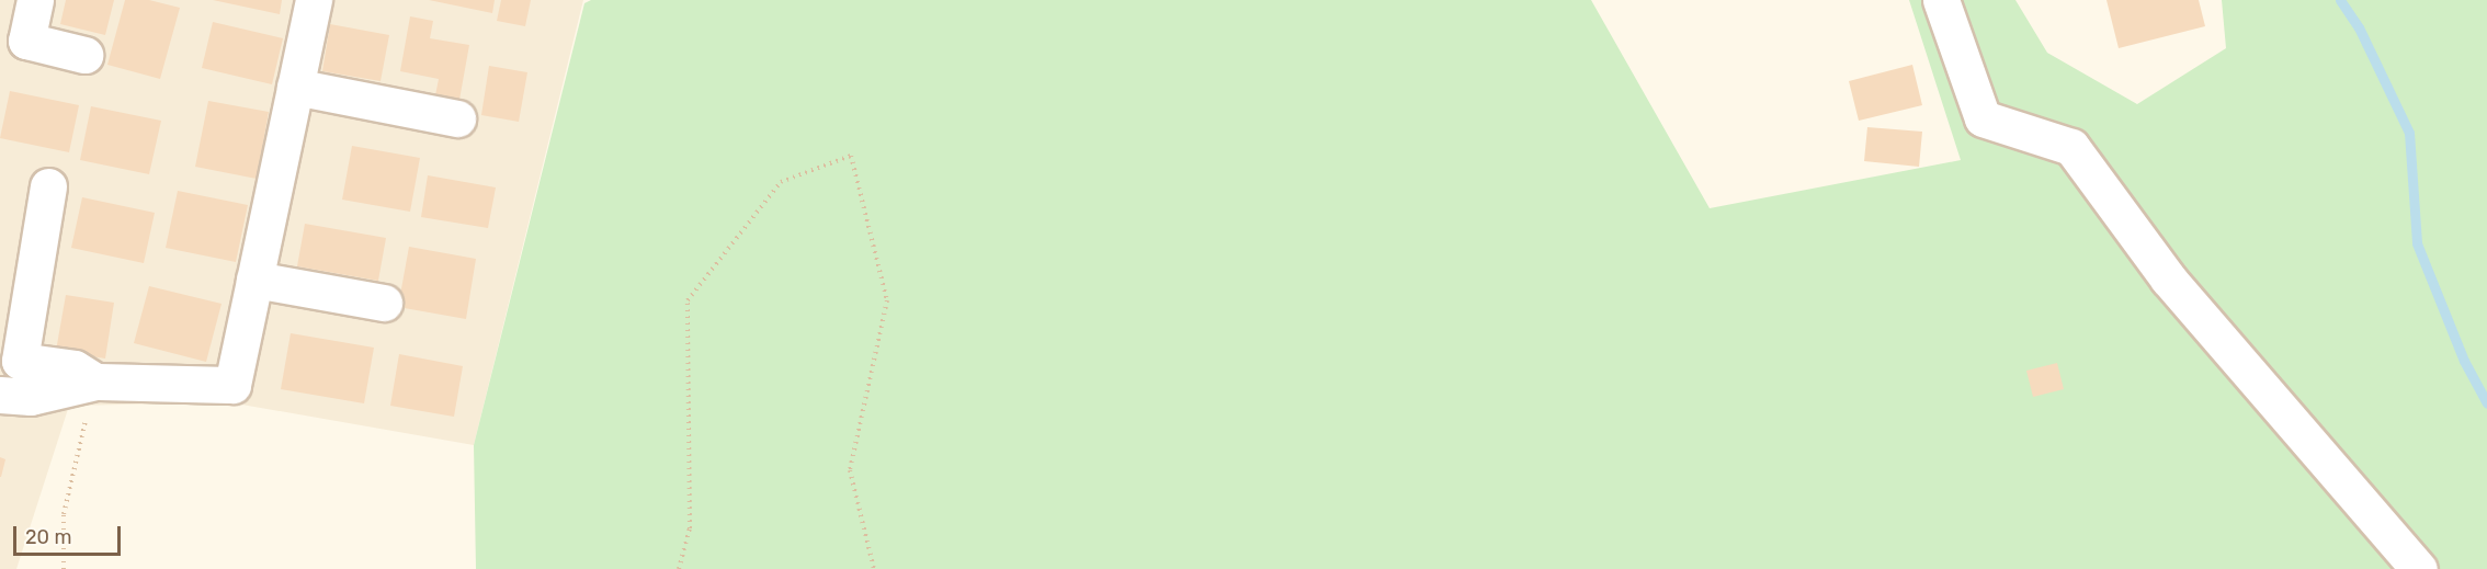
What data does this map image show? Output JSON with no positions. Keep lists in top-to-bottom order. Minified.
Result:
{"scale_bar":"20 m"}
